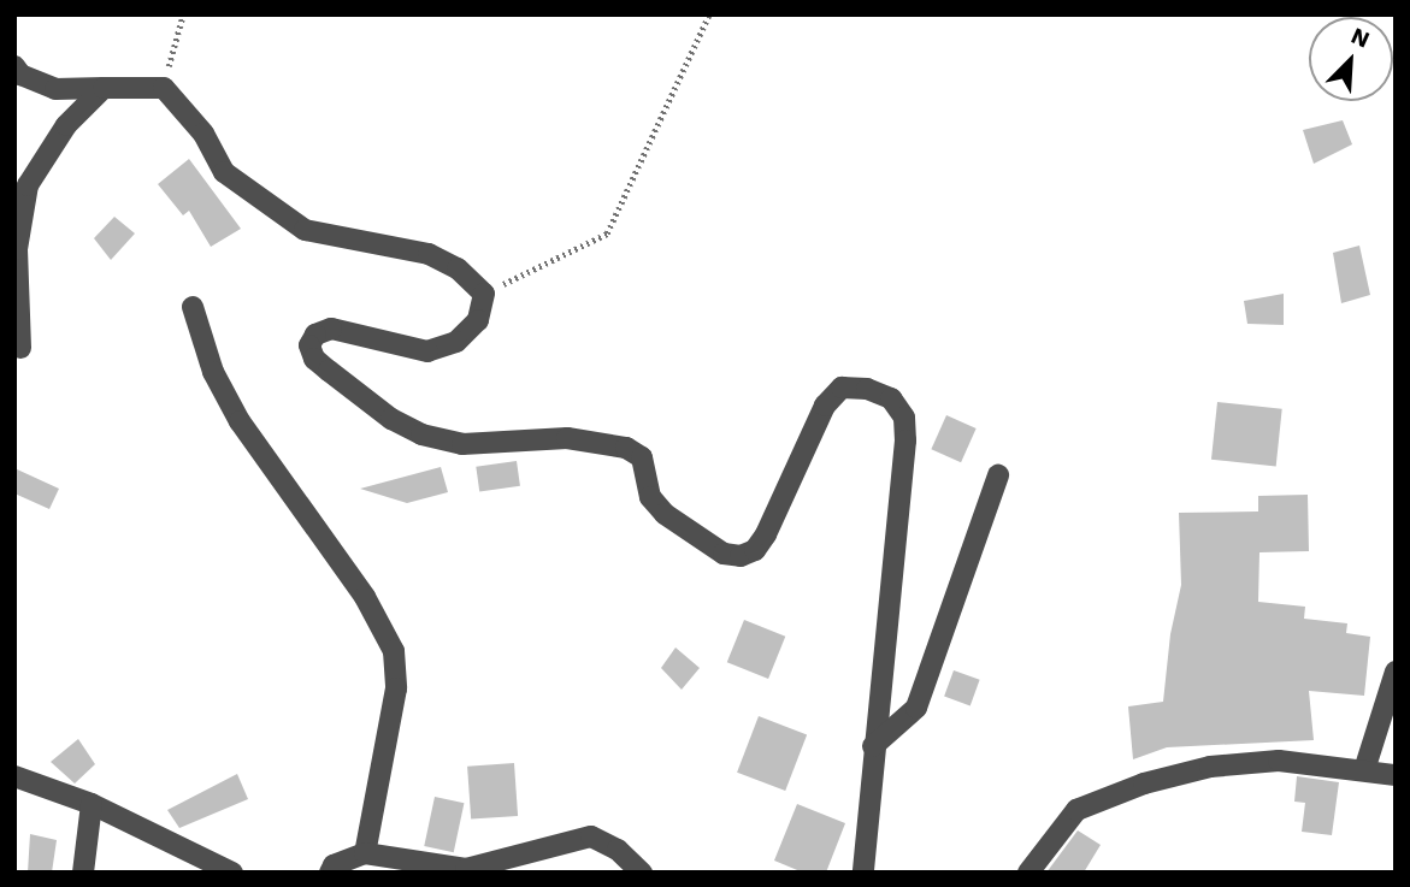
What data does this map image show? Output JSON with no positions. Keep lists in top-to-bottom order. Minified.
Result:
{"north":"top right"}
